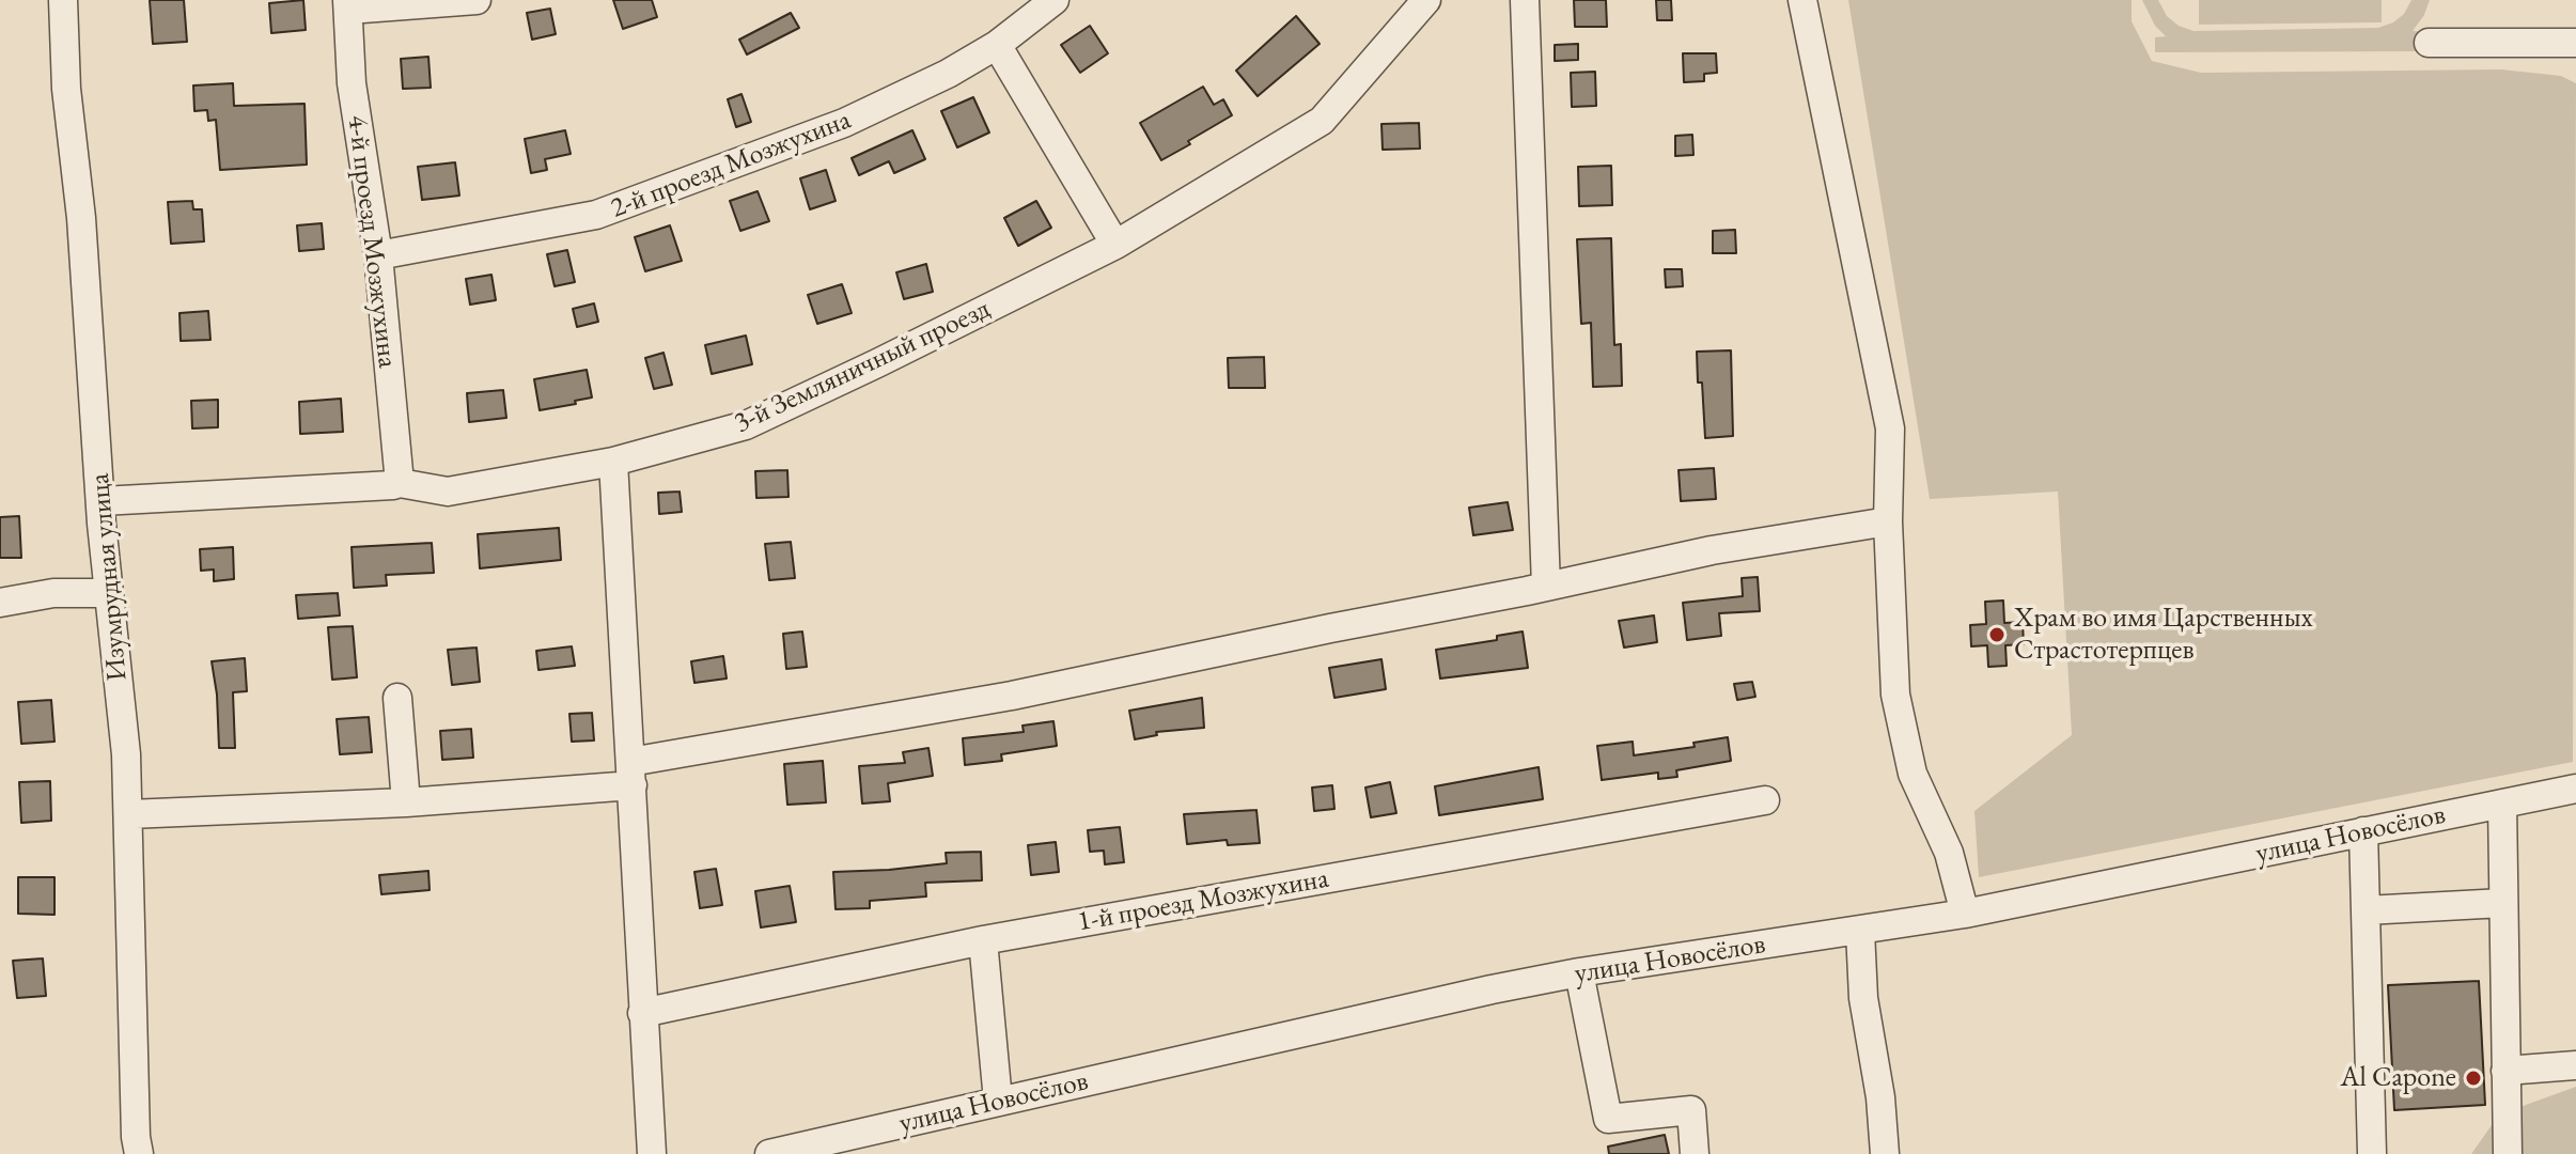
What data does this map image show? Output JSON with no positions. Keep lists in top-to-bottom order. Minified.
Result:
{"streets":{"street":["2-й проезд Мозжухина","4-й проезд Мозжухина","3-й Земляничный проезд","Изумрудная улица","улица Новосёлов","1-й проезд Мозжухина"]},"crossings":[["2-й проезд Мозжухина","4-й проезд Мозжухина"],["4-й проезд Мозжухина","3-й Земляничный проезд"],["3-й Земляничный проезд","Изумрудная улица"]],"places":["Храм во имя Царственных Страстотерпцев","Al Capone"]}
